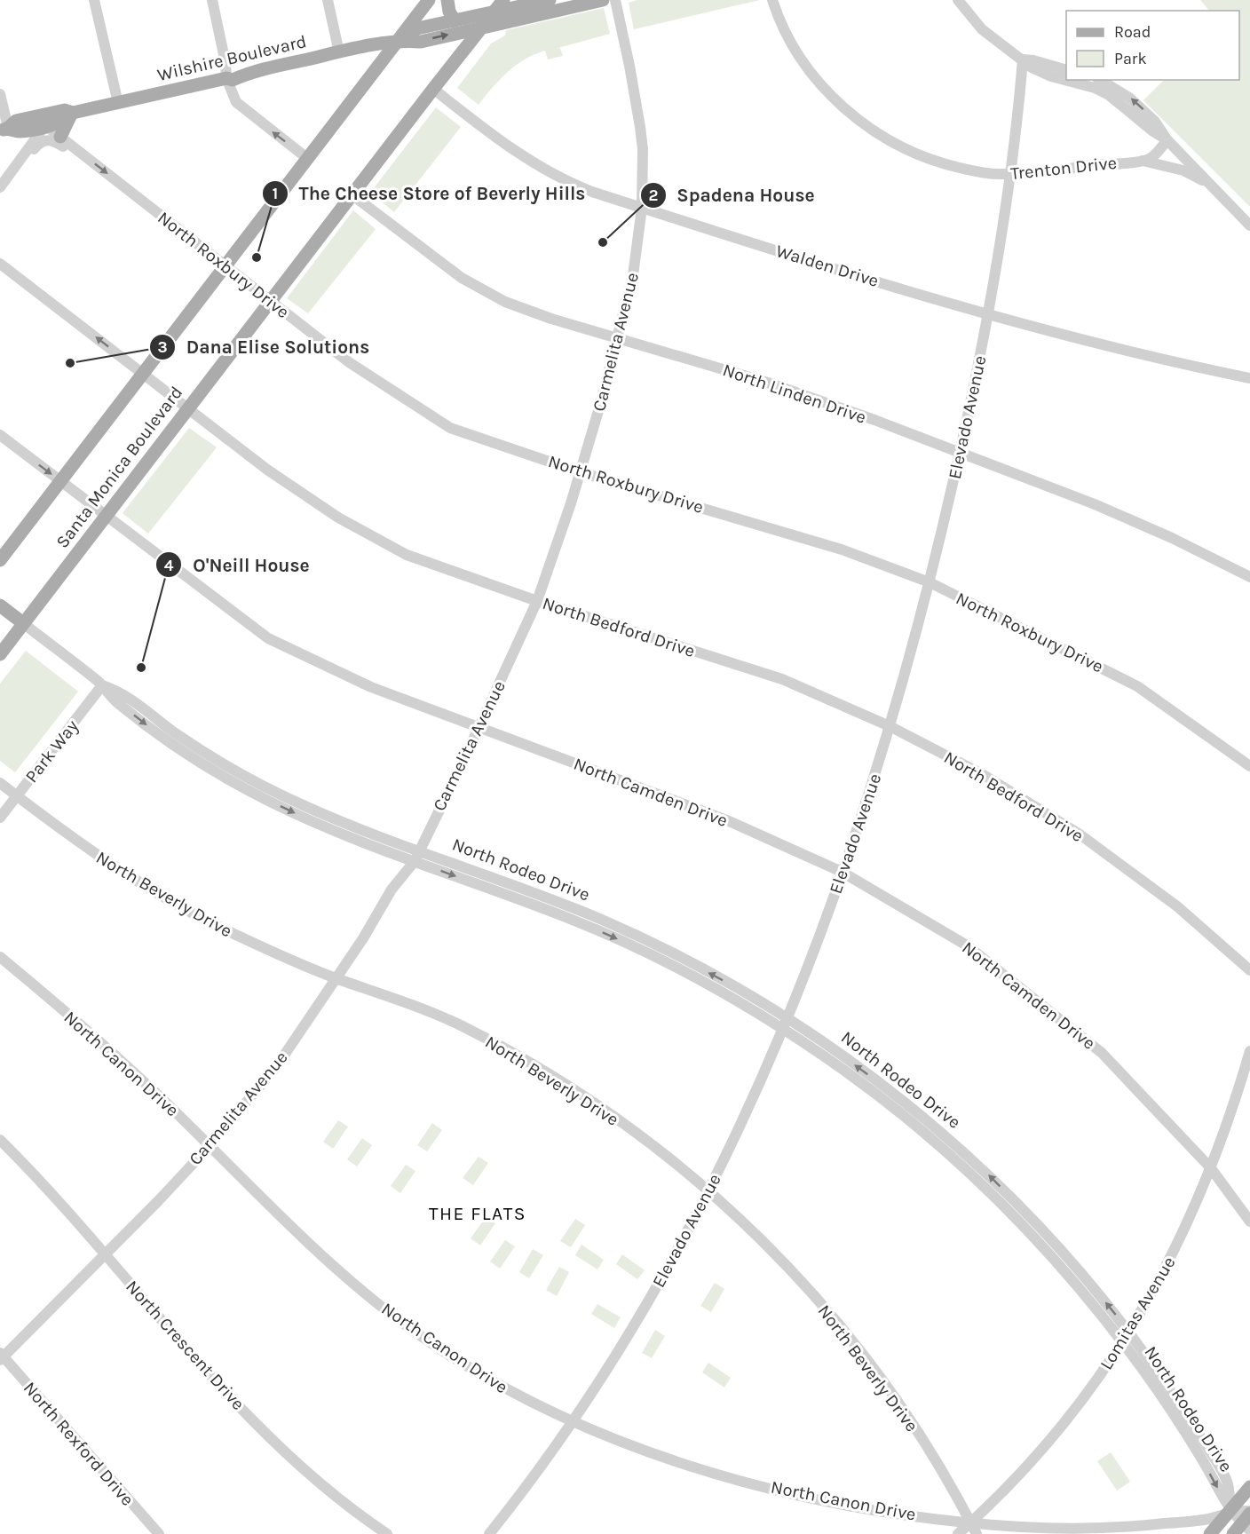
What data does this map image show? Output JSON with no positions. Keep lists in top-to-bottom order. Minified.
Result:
{"streets":{"main road":["Wilshire Boulevard","Santa Monica Boulevard","North Rodeo Drive"],"street":["Trenton Drive","North Roxbury Drive","Walden Drive","Carmelita Avenue","North Linden Drive","Elevado Avenue","North Bedford Drive","Park Way","North Camden Drive","North Beverly Drive","North Canon Drive","Lomitas Avenue","North Crescent Drive","North Rexford Drive"]},"crossings":[["Wilshire Boulevard","North Roxbury Drive"],["Wilshire Boulevard","Santa Monica Boulevard"],["Trenton Drive","Elevado Avenue"],["North Roxbury Drive","Carmelita Avenue"],["North Roxbury Drive","Elevado Avenue"],["North Roxbury Drive","Santa Monica Boulevard"],["Walden Drive","Carmelita Avenue"],["Walden Drive","Elevado Avenue"],["Walden Drive","Santa Monica Boulevard"],["Carmelita Avenue","North Linden Drive"],["Carmelita Avenue","North Bedford Drive"],["Carmelita Avenue","North Camden Drive"],["Carmelita Avenue","North Rodeo Drive"],["Carmelita Avenue","North Beverly Drive"],["Carmelita Avenue","North Canon Drive"],["Carmelita Avenue","North Crescent Drive"],["Carmelita Avenue","North Rexford Drive"],["North Linden Drive","Elevado Avenue"],["North Linden Drive","Santa Monica Boulevard"],["Elevado Avenue","North Bedford Drive"],["Elevado Avenue","North Camden Drive"],["Elevado Avenue","North Rodeo Drive"],["Elevado Avenue","North Beverly Drive"],["Elevado Avenue","North Canon Drive"],["Santa Monica Boulevard","North Bedford Drive"],["Santa Monica Boulevard","North Camden Drive"],["Santa Monica Boulevard","North Rodeo Drive"],["Park Way","North Rodeo Drive"],["Park Way","North Beverly Drive"],["North Camden Drive","Lomitas Avenue"],["North Rodeo Drive","North Canon Drive"],["North Rodeo Drive","Lomitas Avenue"],["North Beverly Drive","North Canon Drive"],["North Beverly Drive","Lomitas Avenue"],["North Canon Drive","Lomitas Avenue"]],"districts":["THE FLATS"],"places":["Spadena House","The Cheese Store of Beverly Hills","Dana Elise Solutions","O'Neill House"],"legend":["Road","Park"]}
